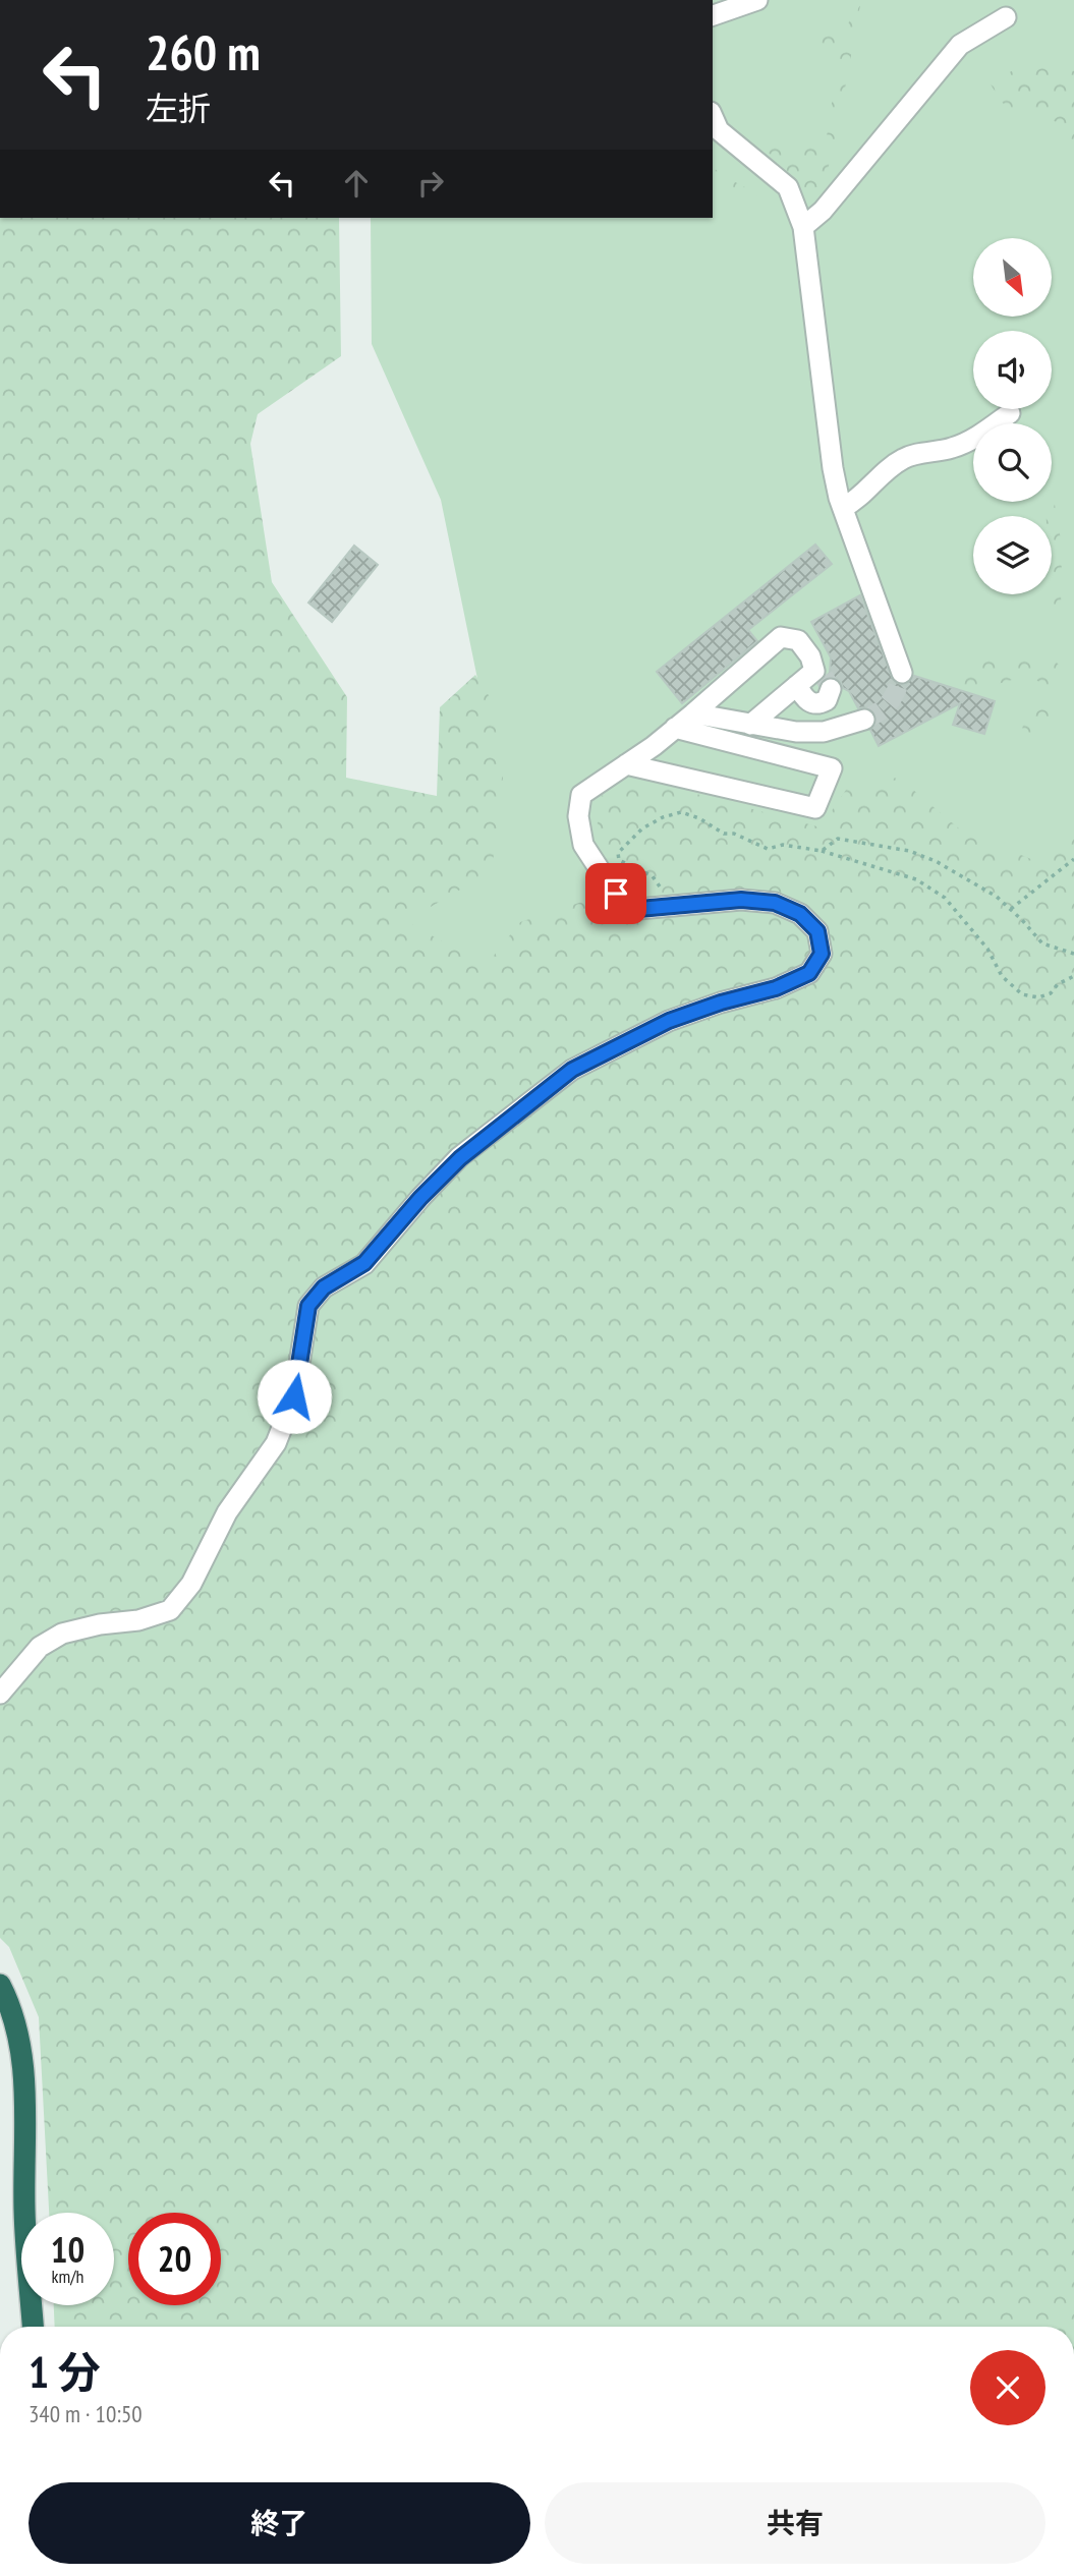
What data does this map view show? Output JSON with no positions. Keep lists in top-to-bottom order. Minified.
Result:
{"north":"bottom right","page":{"turn":["260 m","左折"],"speed":"10 km/h","limit":"20","heading":["1 分","340 m · 10:50"],"buttons":["終了","共有"]}}
